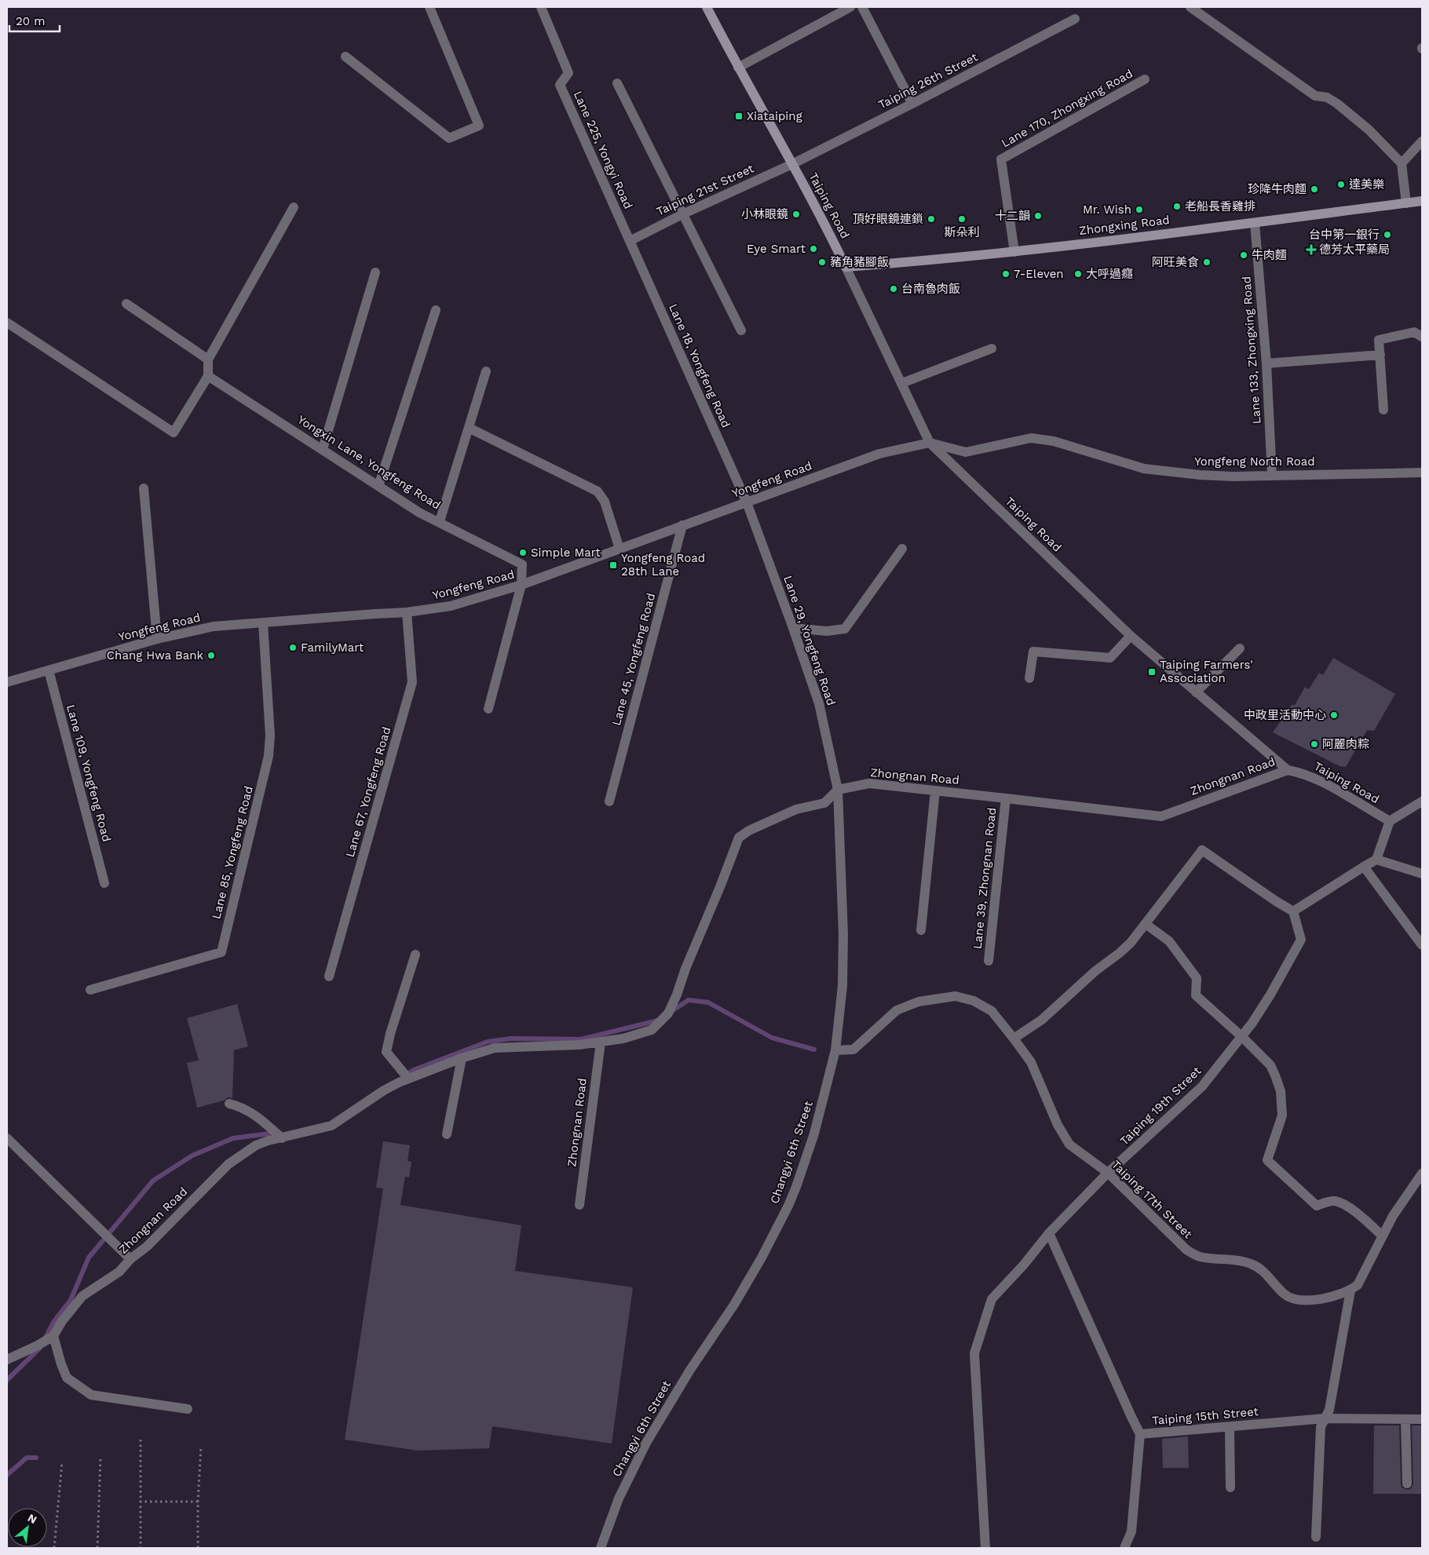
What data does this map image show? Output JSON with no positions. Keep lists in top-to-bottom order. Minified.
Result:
{"streets":{"main road":["Taiping Road","Zhongxing Road"],"street":["Taiping 26th Street","Lane 170, Zhongxing Road","Lane 225, Yongyi Road","Taiping 21st Street","Lane 133, Zhongxing Road","Lane 18, Yongfeng Road","Yongfeng North Road","Yongxin Lane, Yongfeng Road","Yongfeng Road","Lane 29, Yongfeng Road","Lane 45, Yongfeng Road","Lane 109, Yongfeng Road","Zhongnan Road","Lane 67, Yongfeng Road","Lane 85, Yongfeng Road","Lane 39, Zhongnan Road","Taiping 19th Street","Changyi 6th Street","Taiping 17th Street","Taiping 15th Street"]},"crossings":[["Taiping 26th Street","Taiping 21st Street"],["Taiping 26th Street","Taiping Road"],["Lane 170, Zhongxing Road","Zhongxing Road"],["Lane 225, Yongyi Road","Taiping 21st Street"],["Lane 225, Yongyi Road","Lane 18, Yongfeng Road"],["Taiping 21st Street","Taiping Road"],["Taiping 21st Street","Lane 18, Yongfeng Road"],["Taiping Road","Zhongxing Road"],["Taiping Road","Yongfeng North Road"],["Taiping Road","Yongfeng Road"],["Taiping Road","Zhongnan Road"],["Zhongxing Road","Lane 133, Zhongxing Road"],["Lane 133, Zhongxing Road","Yongfeng North Road"],["Lane 18, Yongfeng Road","Yongfeng Road"],["Lane 18, Yongfeng Road","Lane 29, Yongfeng Road"],["Yongfeng North Road","Yongfeng Road"],["Yongxin Lane, Yongfeng Road","Yongfeng Road"],["Yongfeng Road","Lane 29, Yongfeng Road"],["Yongfeng Road","Lane 45, Yongfeng Road"],["Yongfeng Road","Lane 109, Yongfeng Road"],["Yongfeng Road","Lane 67, Yongfeng Road"],["Yongfeng Road","Lane 85, Yongfeng Road"],["Lane 29, Yongfeng Road","Zhongnan Road"],["Lane 29, Yongfeng Road","Changyi 6th Street"],["Zhongnan Road","Lane 39, Zhongnan Road"],["Zhongnan Road","Changyi 6th Street"],["Taiping 19th Street","Taiping 17th Street"],["Taiping 19th Street","Taiping 15th Street"],["Changyi 6th Street","Taiping 17th Street"]],"places":{"transit":["Xiataiping","Yongfeng Road 28th Lane","Taiping Farmers' Association"],"other":["達美樂","珍降牛肉麵","老船長香雞排","Mr. Wish","小林眼鏡","十二韻","頂好眼鏡連鎖","斯朵利","台中第一銀行","Eye Smart","牛肉麵","豬角豬腳飯","阿旺美食","7-Eleven","大呼過癮","台南魯肉飯","Simple Mart","FamilyMart","Chang Hwa Bank","中政里活動中心","阿麗肉粽"],"health":["德芳太平藥局"]},"scale_bar":"20 m","north":"top right"}
